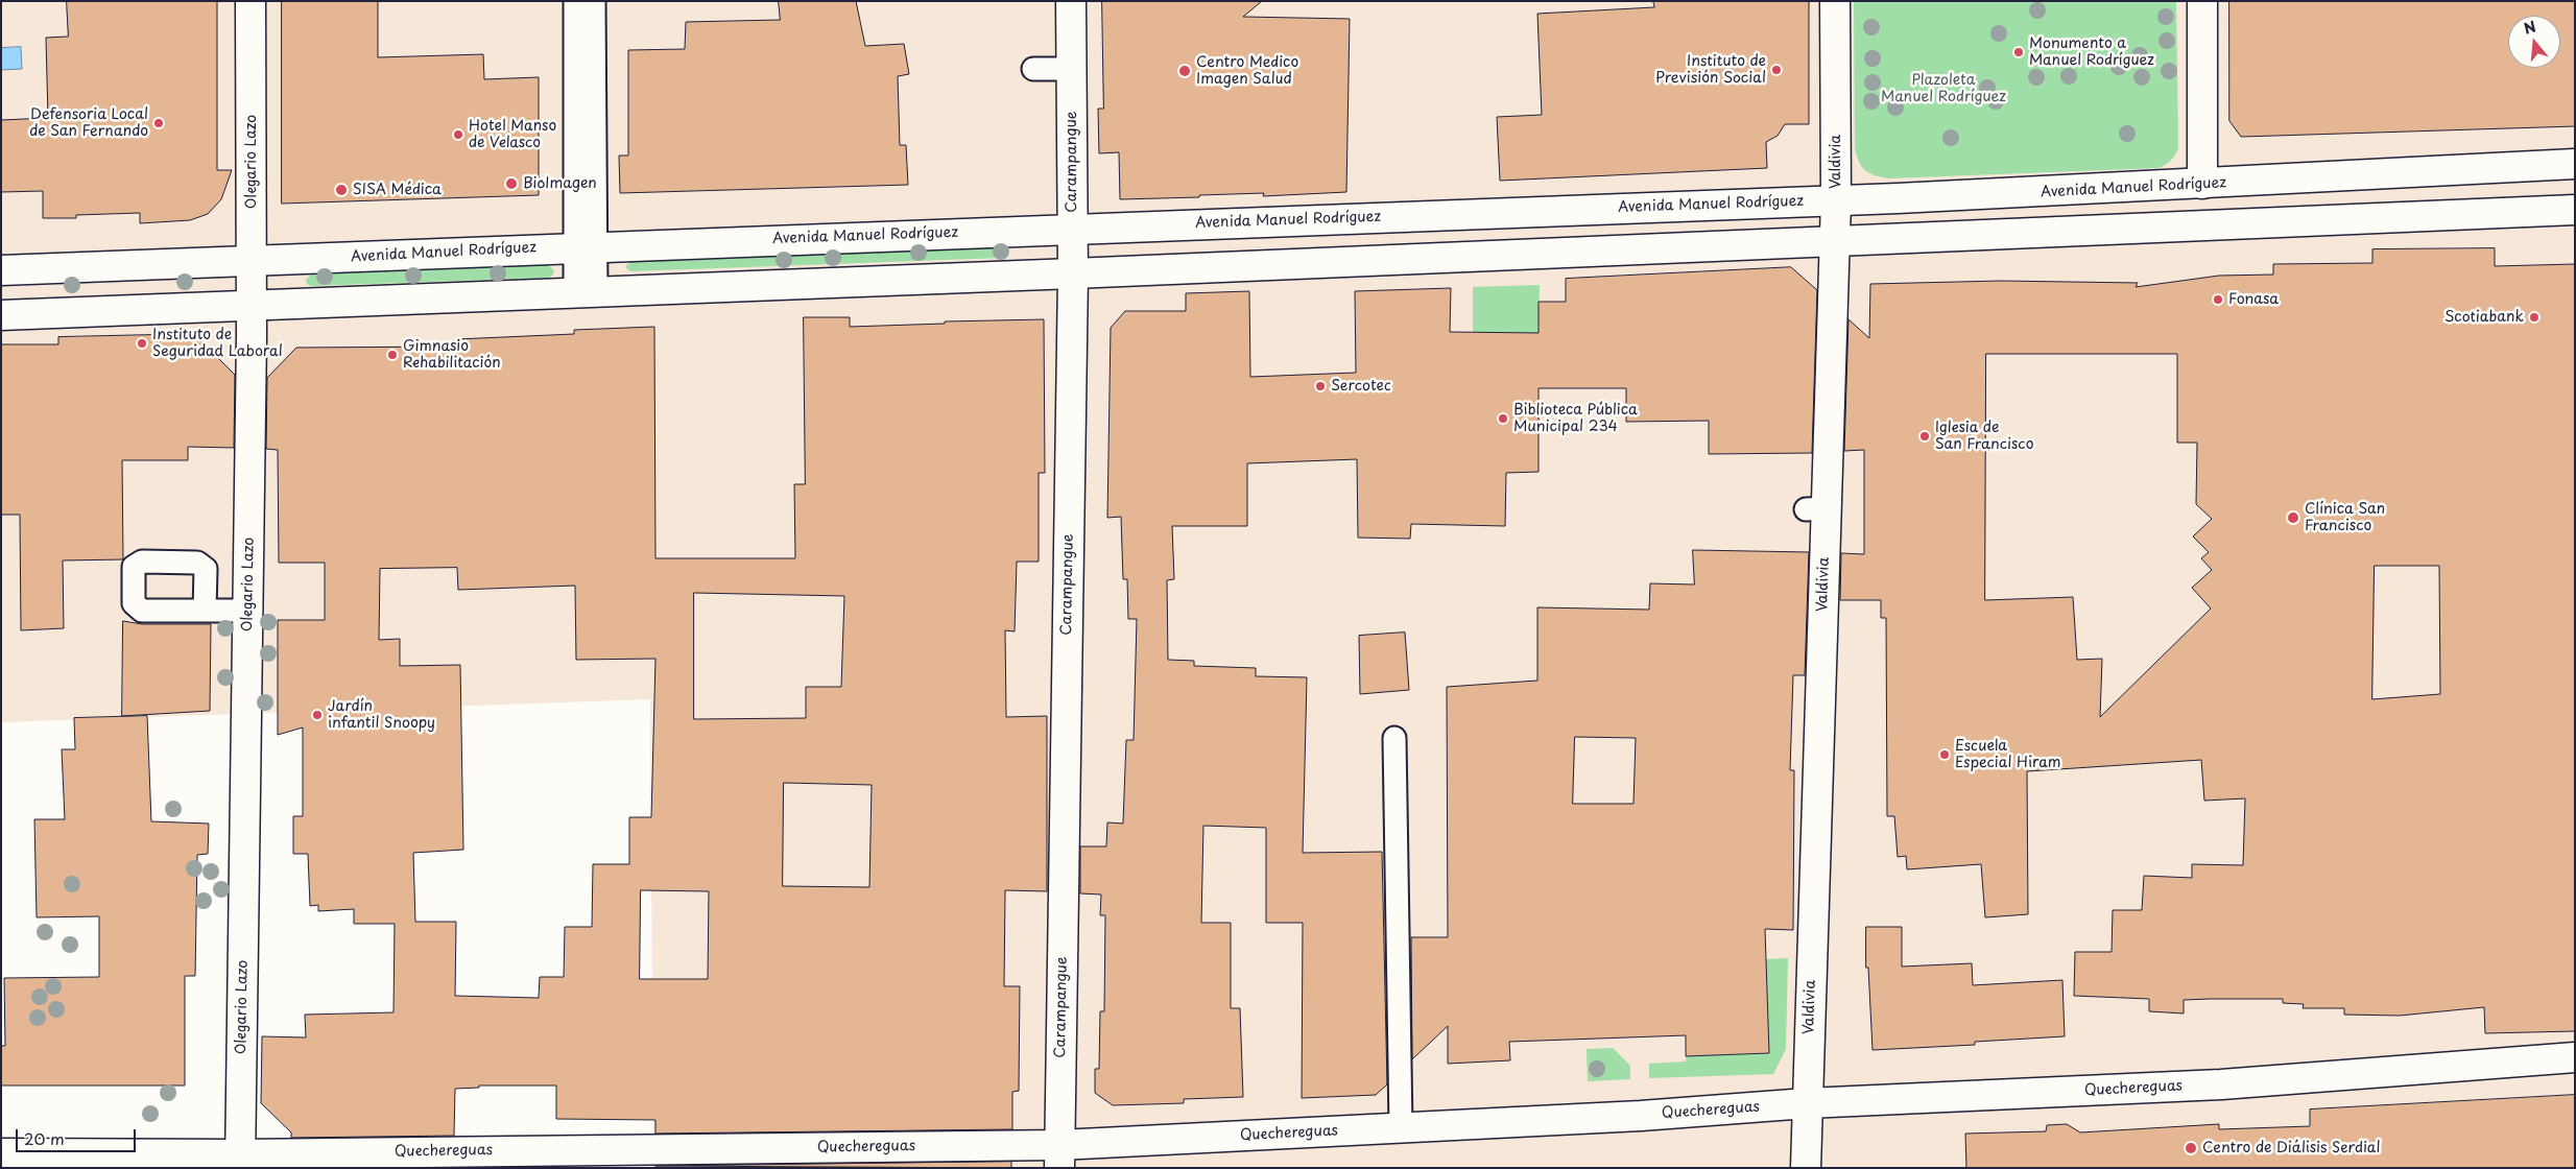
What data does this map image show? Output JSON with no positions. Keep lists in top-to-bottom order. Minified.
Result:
{"streets":{"street":["Olegario Lazo","Carampangue","Valdivia","Avenida Manuel Rodríguez","Quechereguas"]},"crossings":[["Olegario Lazo","Avenida Manuel Rodríguez"],["Olegario Lazo","Quechereguas"],["Carampangue","Avenida Manuel Rodríguez"],["Carampangue","Quechereguas"],["Valdivia","Avenida Manuel Rodríguez"],["Valdivia","Quechereguas"]],"parks":["Plazoleta Manuel Rodríguez"],"places":["Monumento a Manuel Rodríguez","Instituto de Previsión Social","Centro Medico Imagen Salud","Defensoria Local de San Fernando","Hotel Manso de Velasco","BioImagen","SISA Médica","Fonasa","Scotiabank","Instituto de Seguridad Laboral","Gimnasio Rehabilitación","Sercotec","Biblioteca Pública Municipal 234","Iglesia de San Francisco","Clínica San Francisco","Jardín infantil Snoopy","Escuela Especial Hiram","Centro de Diálisis Serdial"],"scale_bar":"20 m","north":"top"}
